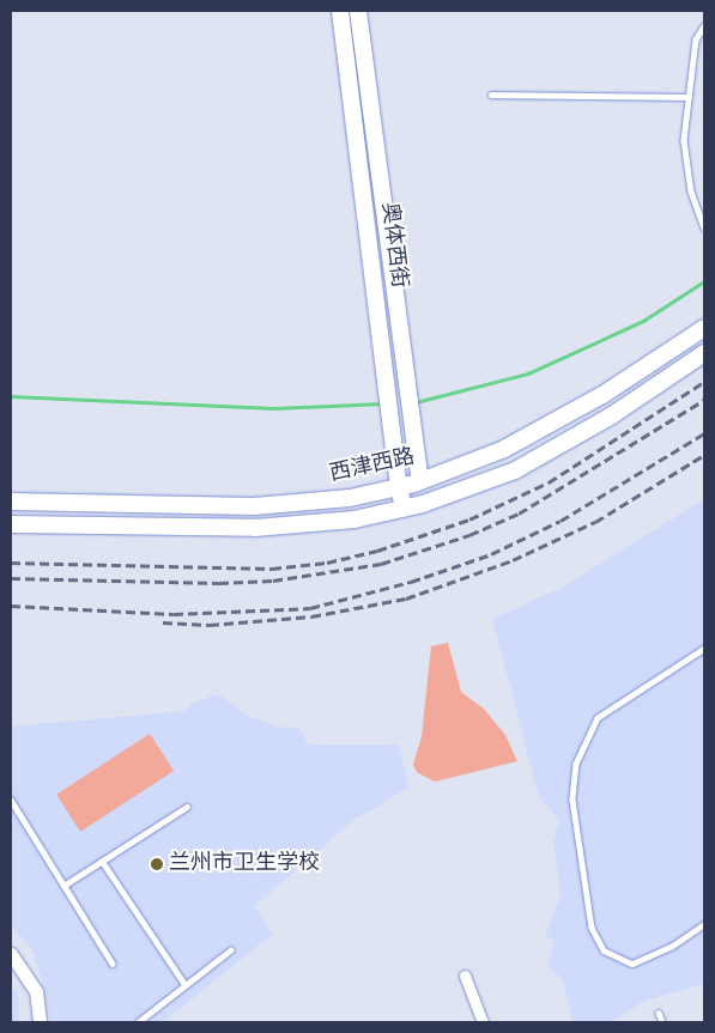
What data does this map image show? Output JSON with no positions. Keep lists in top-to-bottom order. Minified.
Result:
{"streets":{"main road":["奥体西街","西津西路"]},"crossings":[["奥体西街","西津西路"]],"places":["兰州市卫生学校"]}
